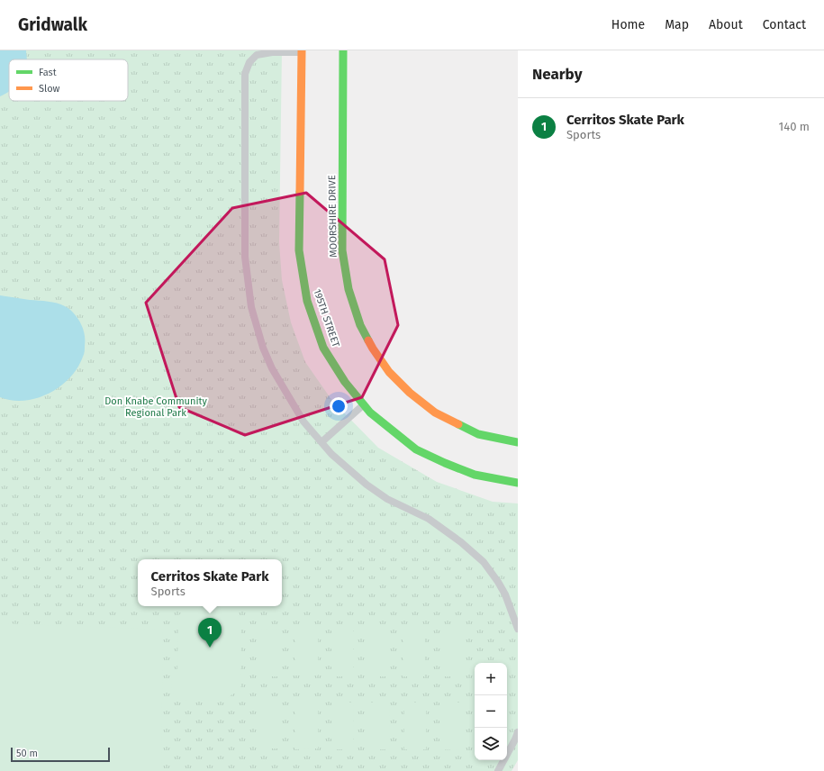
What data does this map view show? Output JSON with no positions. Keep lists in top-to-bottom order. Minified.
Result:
{"streets":{"street":["MOORSHIRE DRIVE","195TH STREET"]},"parks":["Don Knabe Community Regional Park"],"legend":["Fast","Slow"],"scale_bar":"50 m","page":{"header":"Gridwalk","nav":["Home","Map","About","Contact"],"heading":"Nearby","list":[{"mark":"1","name":"Cerritos Skate Park","note":"Sports","value":"140 m"}],"popup":["Cerritos Skate Park","Sports"],"pins":"1","map_buttons":["+","−"],"scale":"50 m"}}
